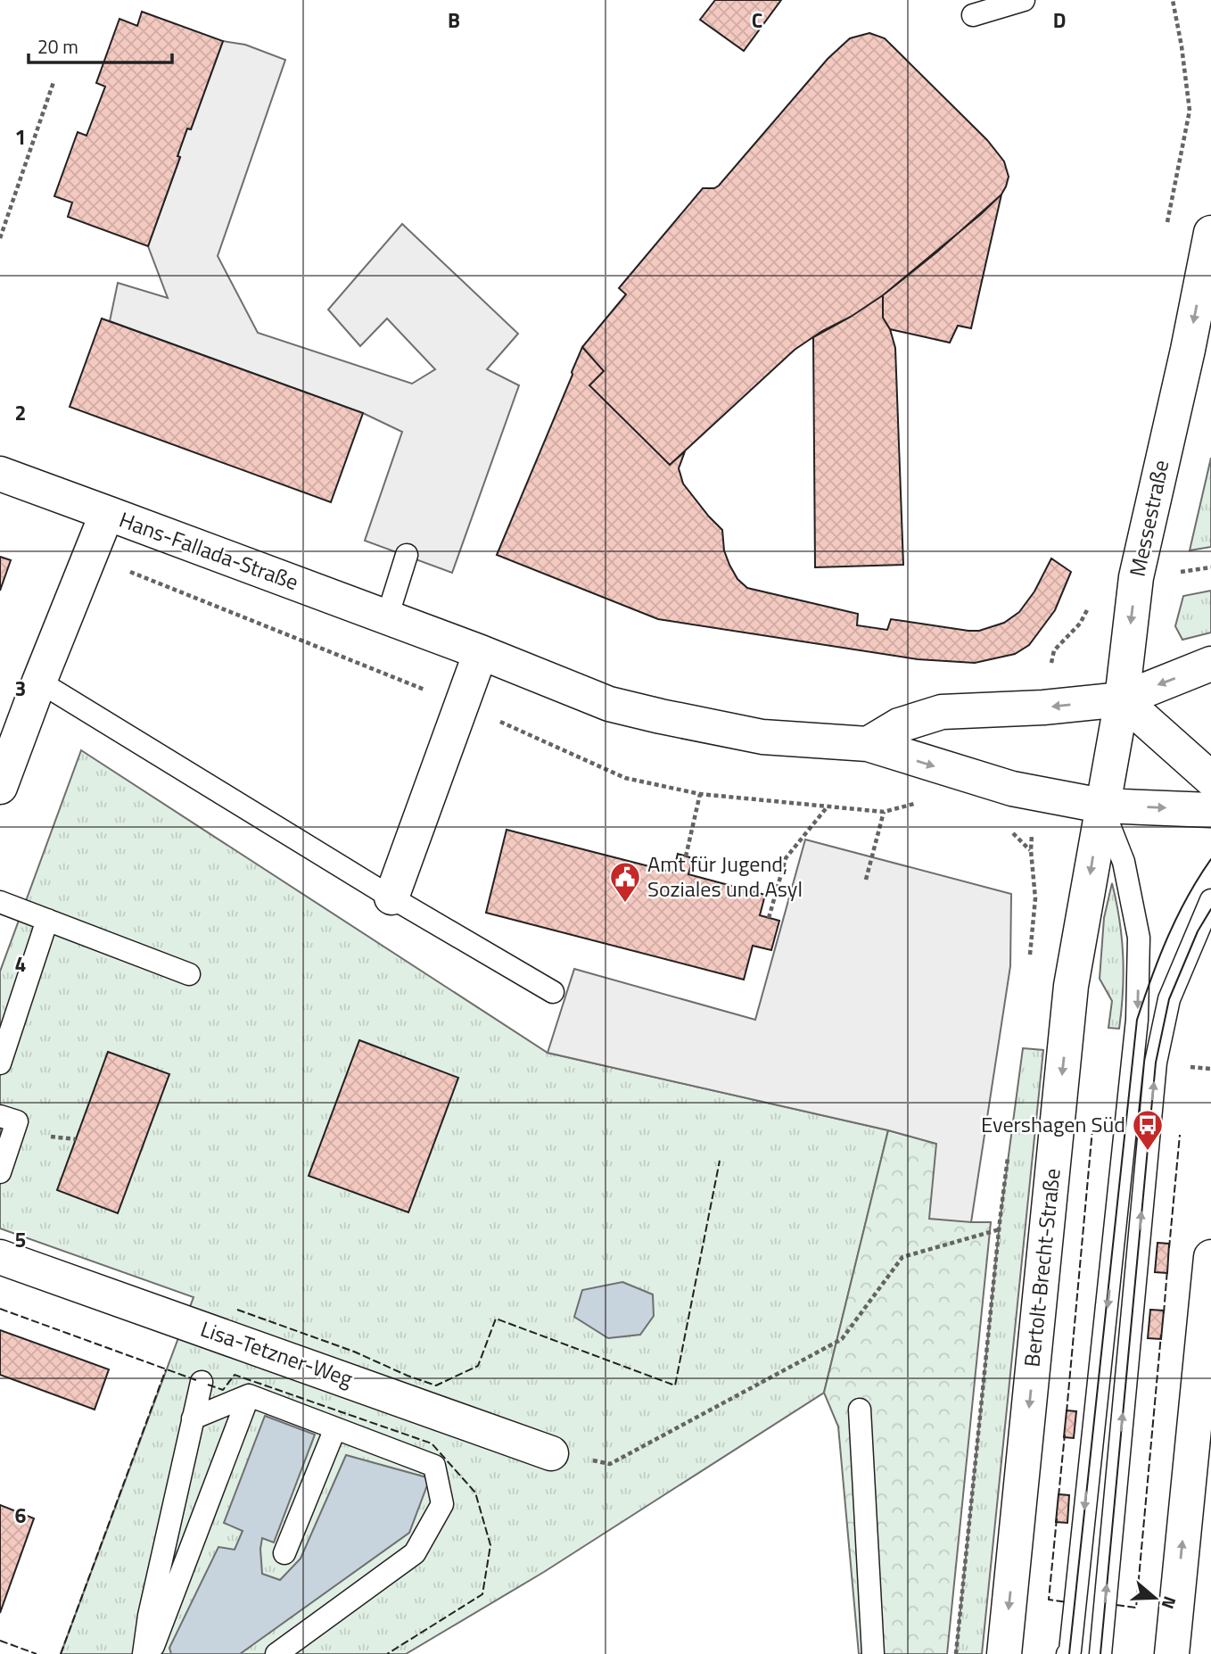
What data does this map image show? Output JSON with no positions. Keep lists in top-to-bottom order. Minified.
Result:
{"streets":{"street":["Messestraße","Hans-Fallada-Straße","Bertolt-Brecht-Straße","Lisa-Tetzner-Weg"]},"crossings":[["Messestraße","Hans-Fallada-Straße"],["Messestraße","Bertolt-Brecht-Straße"],["Hans-Fallada-Straße","Bertolt-Brecht-Straße"]],"one_way":["Messestraße"],"places":{"public building":["Amt für Jugend, Soziales und Asyl"],"bus stop":["Evershagen Süd"]},"scale_bar":"20 m","north":"right","grid":{"columns":["B","C","D"],"rows":["1","2","3","4","5","6"]}}
